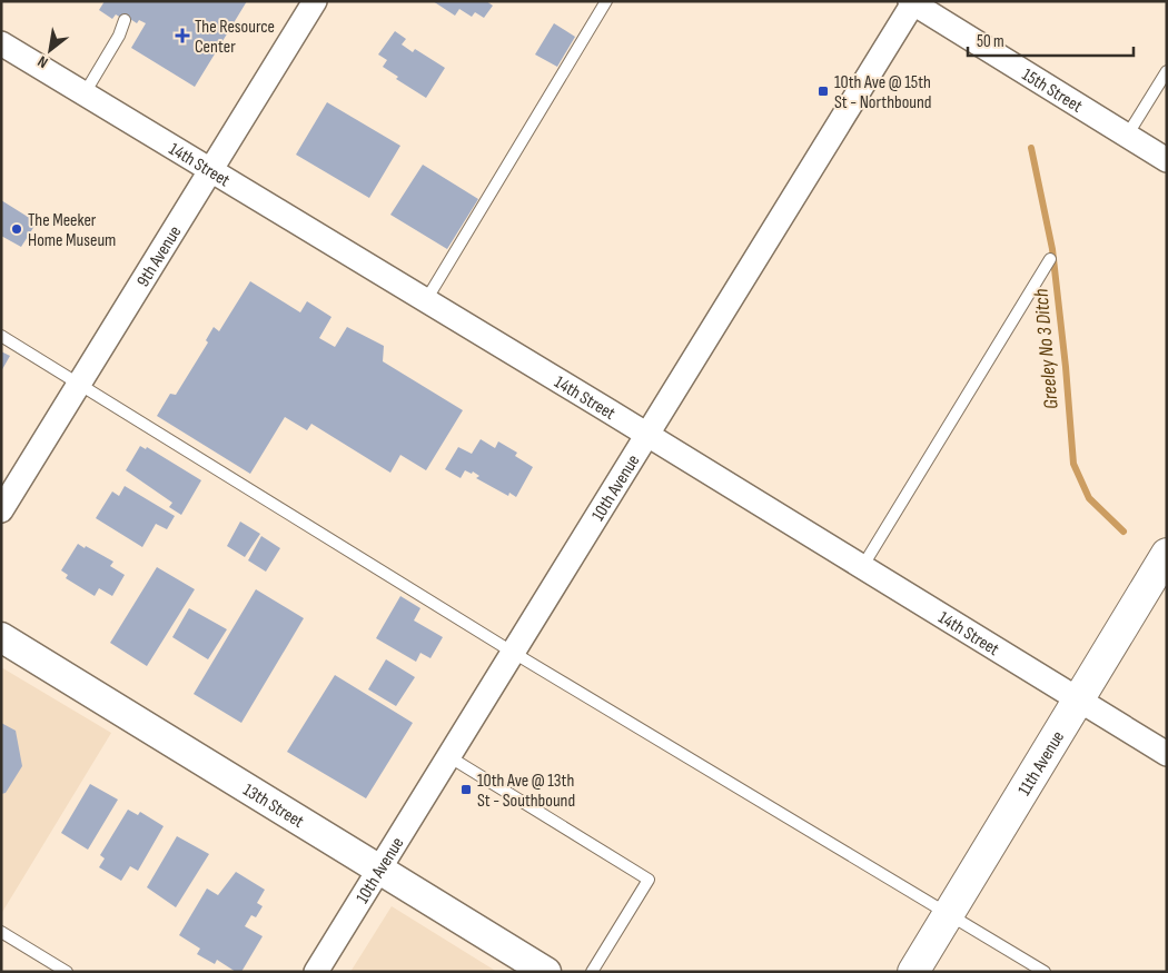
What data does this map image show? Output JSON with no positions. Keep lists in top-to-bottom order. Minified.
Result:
{"streets":{"main road":["11th Avenue"],"street":["15th Street","14th Street","9th Avenue","10th Avenue","13th Street"]},"crossings":[["15th Street","10th Avenue"],["14th Street","9th Avenue"],["14th Street","10th Avenue"],["14th Street","11th Avenue"],["10th Avenue","13th Street"]],"water":["Greeley No 3 Ditch"],"places":{"health":["The Resource Center"],"transit":["10th Ave @ 15th St - Northbound","10th Ave @ 13th St - Southbound"],"other":["The Meeker Home Museum"]},"scale_bar":"50 m","north":"bottom left"}
